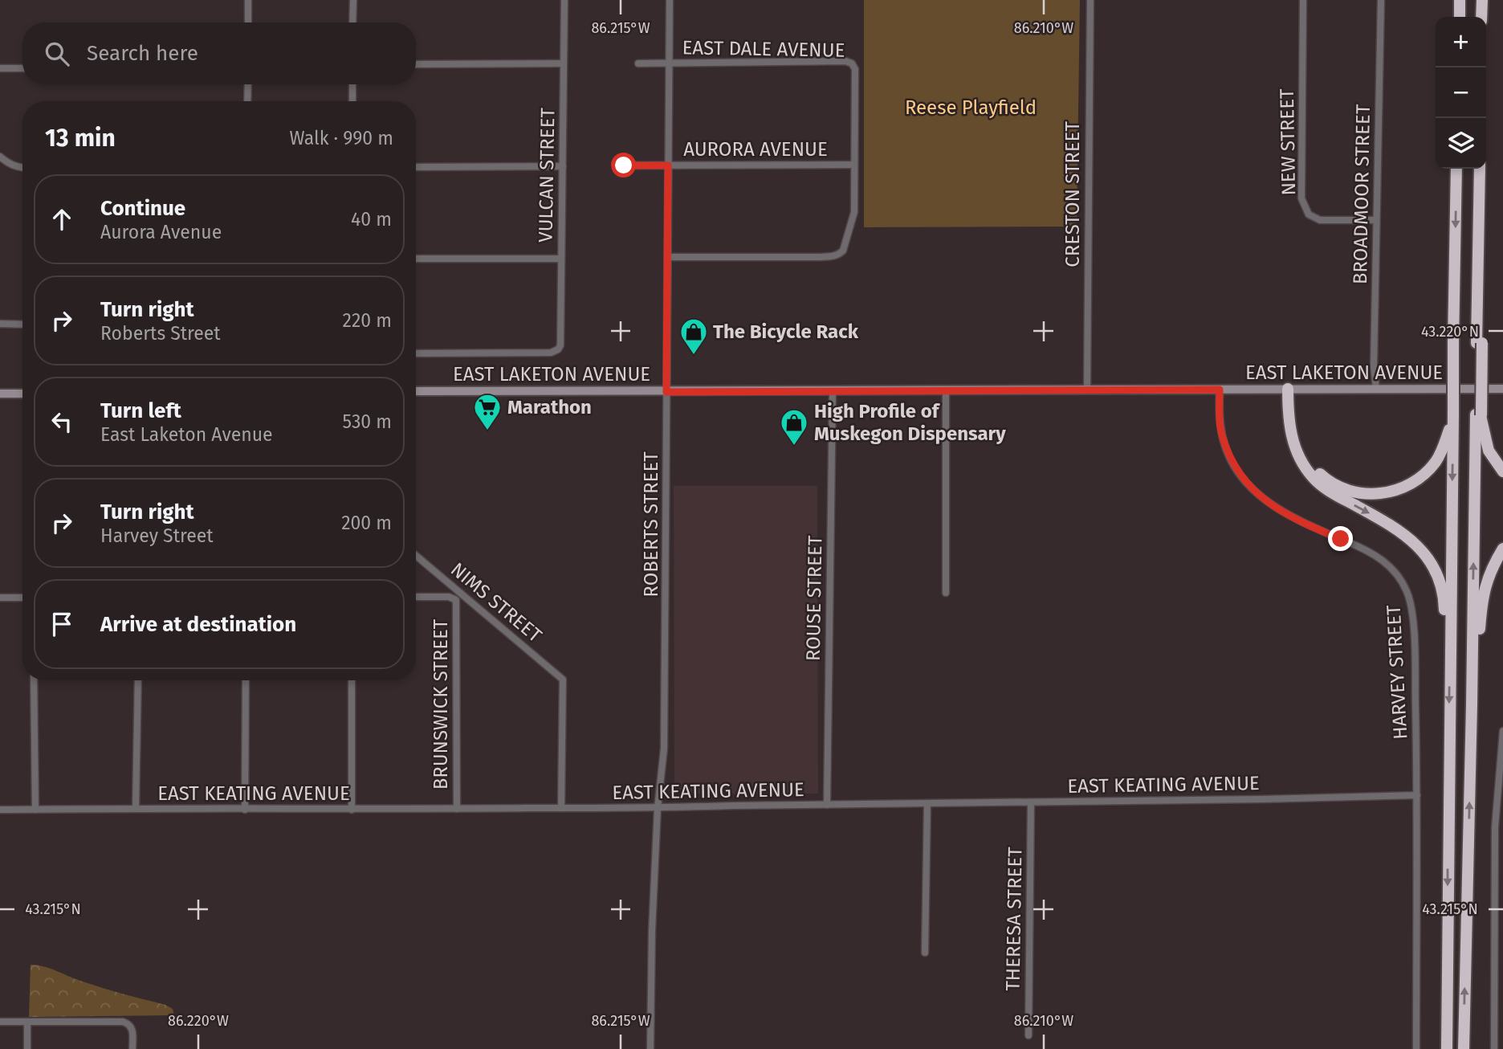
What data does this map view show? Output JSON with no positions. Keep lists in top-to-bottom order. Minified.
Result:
{"streets":{"main road":["EAST LAKETON AVENUE"],"street":["EAST DALE AVENUE","NEW STREET","AURORA AVENUE","VULCAN STREET","CRESTON STREET","BROADMOOR STREET","ROBERTS STREET","ROUSE STREET","NIMS STREET","HARVEY STREET","BRUNSWICK STREET","EAST KEATING AVENUE","THERESA STREET"]},"crossings":[["EAST DALE AVENUE","AURORA AVENUE"],["EAST DALE AVENUE","ROBERTS STREET"],["NEW STREET","BROADMOOR STREET"],["AURORA AVENUE","ROBERTS STREET"],["CRESTON STREET","EAST LAKETON AVENUE"],["BROADMOOR STREET","EAST LAKETON AVENUE"],["EAST LAKETON AVENUE","ROBERTS STREET"],["EAST LAKETON AVENUE","ROUSE STREET"],["EAST LAKETON AVENUE","HARVEY STREET"],["ROBERTS STREET","EAST KEATING AVENUE"],["ROUSE STREET","EAST KEATING AVENUE"],["NIMS STREET","EAST KEATING AVENUE"],["HARVEY STREET","EAST KEATING AVENUE"],["BRUNSWICK STREET","EAST KEATING AVENUE"],["EAST KEATING AVENUE","THERESA STREET"]],"parks":["Reese Playfield"],"places":{"shop":["The Bicycle Rack","High Profile of Muskegon Dispensary"],"supermarket":["Marathon"]},"page":{"map_buttons":["+","−"],"search":"Search here","heading":["13 min","Walk · 990 m"],"list":[["Continue","Aurora Avenue","40 m"],["Turn right","Roberts Street","220 m"],["Turn left","East Laketon Avenue","530 m"],["Turn right","Harvey Street","200 m"],"Arrive at destination"]},"coordinates":["86.215°W","86.210°W","43.220°N","43.215°N","86.220°W"]}
